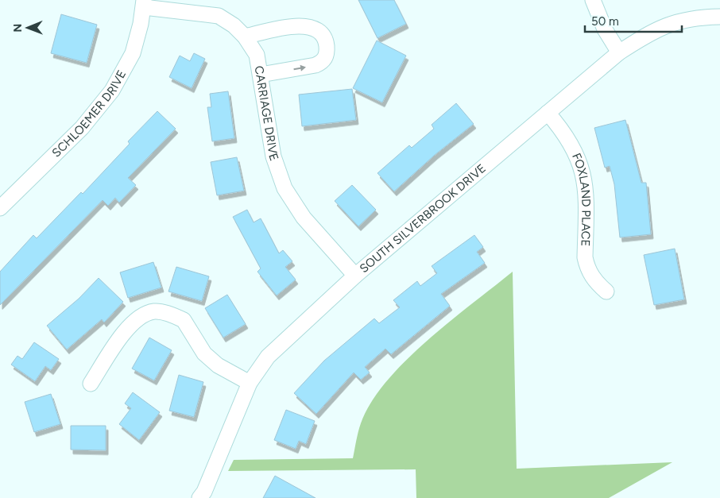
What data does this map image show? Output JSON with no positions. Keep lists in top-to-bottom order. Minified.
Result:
{"streets":{"street":["SCHLOEMER DRIVE","CARRIAGE DRIVE","FOXLAND PLACE","SOUTH SILVERBROOK DRIVE"]},"crossings":[["SCHLOEMER DRIVE","CARRIAGE DRIVE"],["CARRIAGE DRIVE","SOUTH SILVERBROOK DRIVE"],["FOXLAND PLACE","SOUTH SILVERBROOK DRIVE"]],"scale_bar":"50 m","north":"left"}
